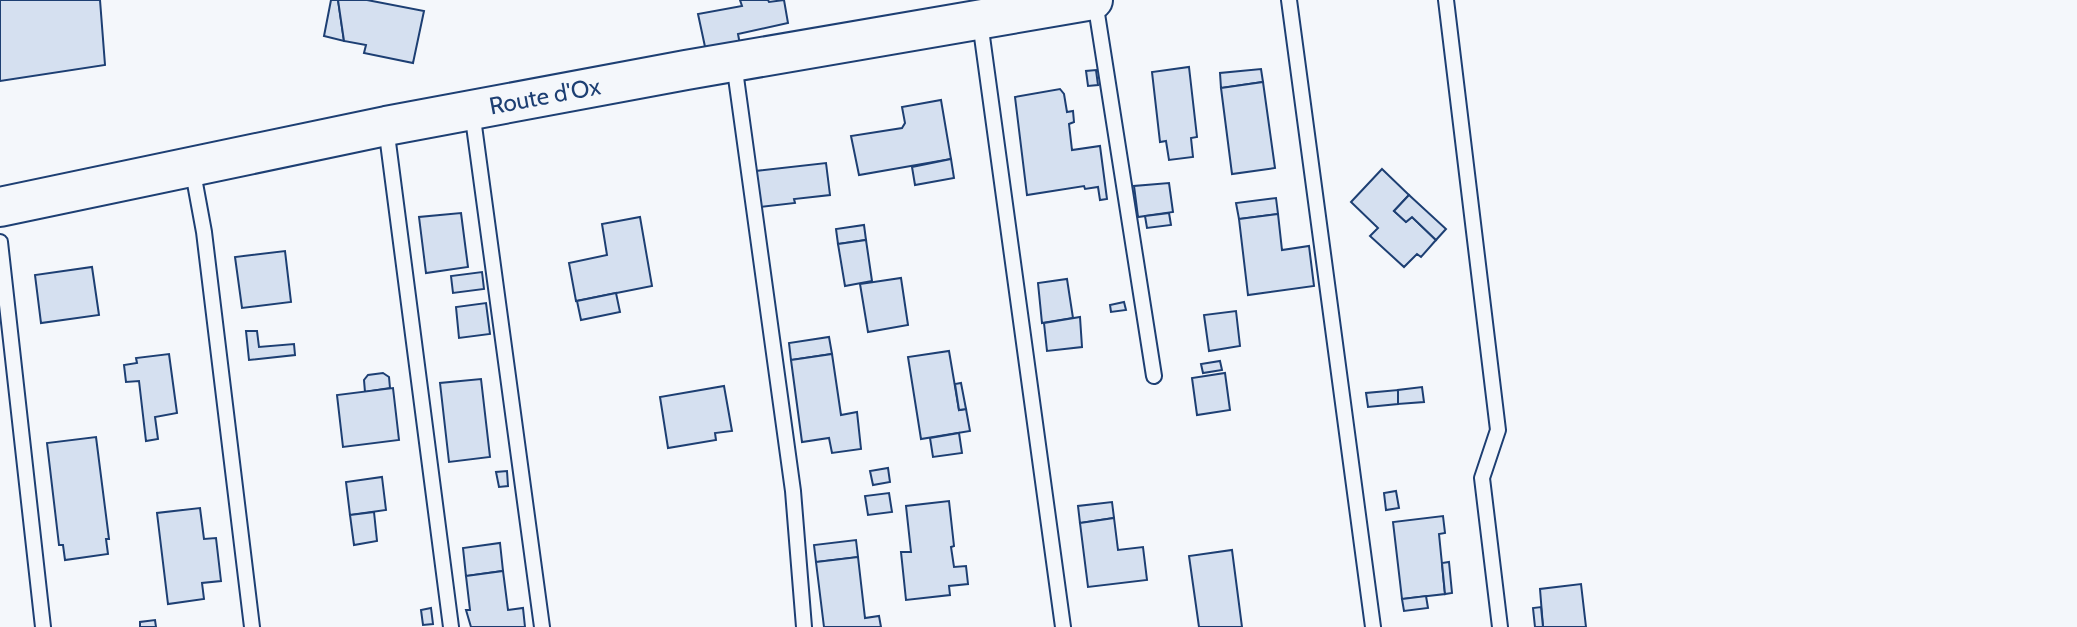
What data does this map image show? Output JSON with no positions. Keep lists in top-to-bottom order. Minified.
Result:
{"streets":{"street":["Route d'Ox"]}}
